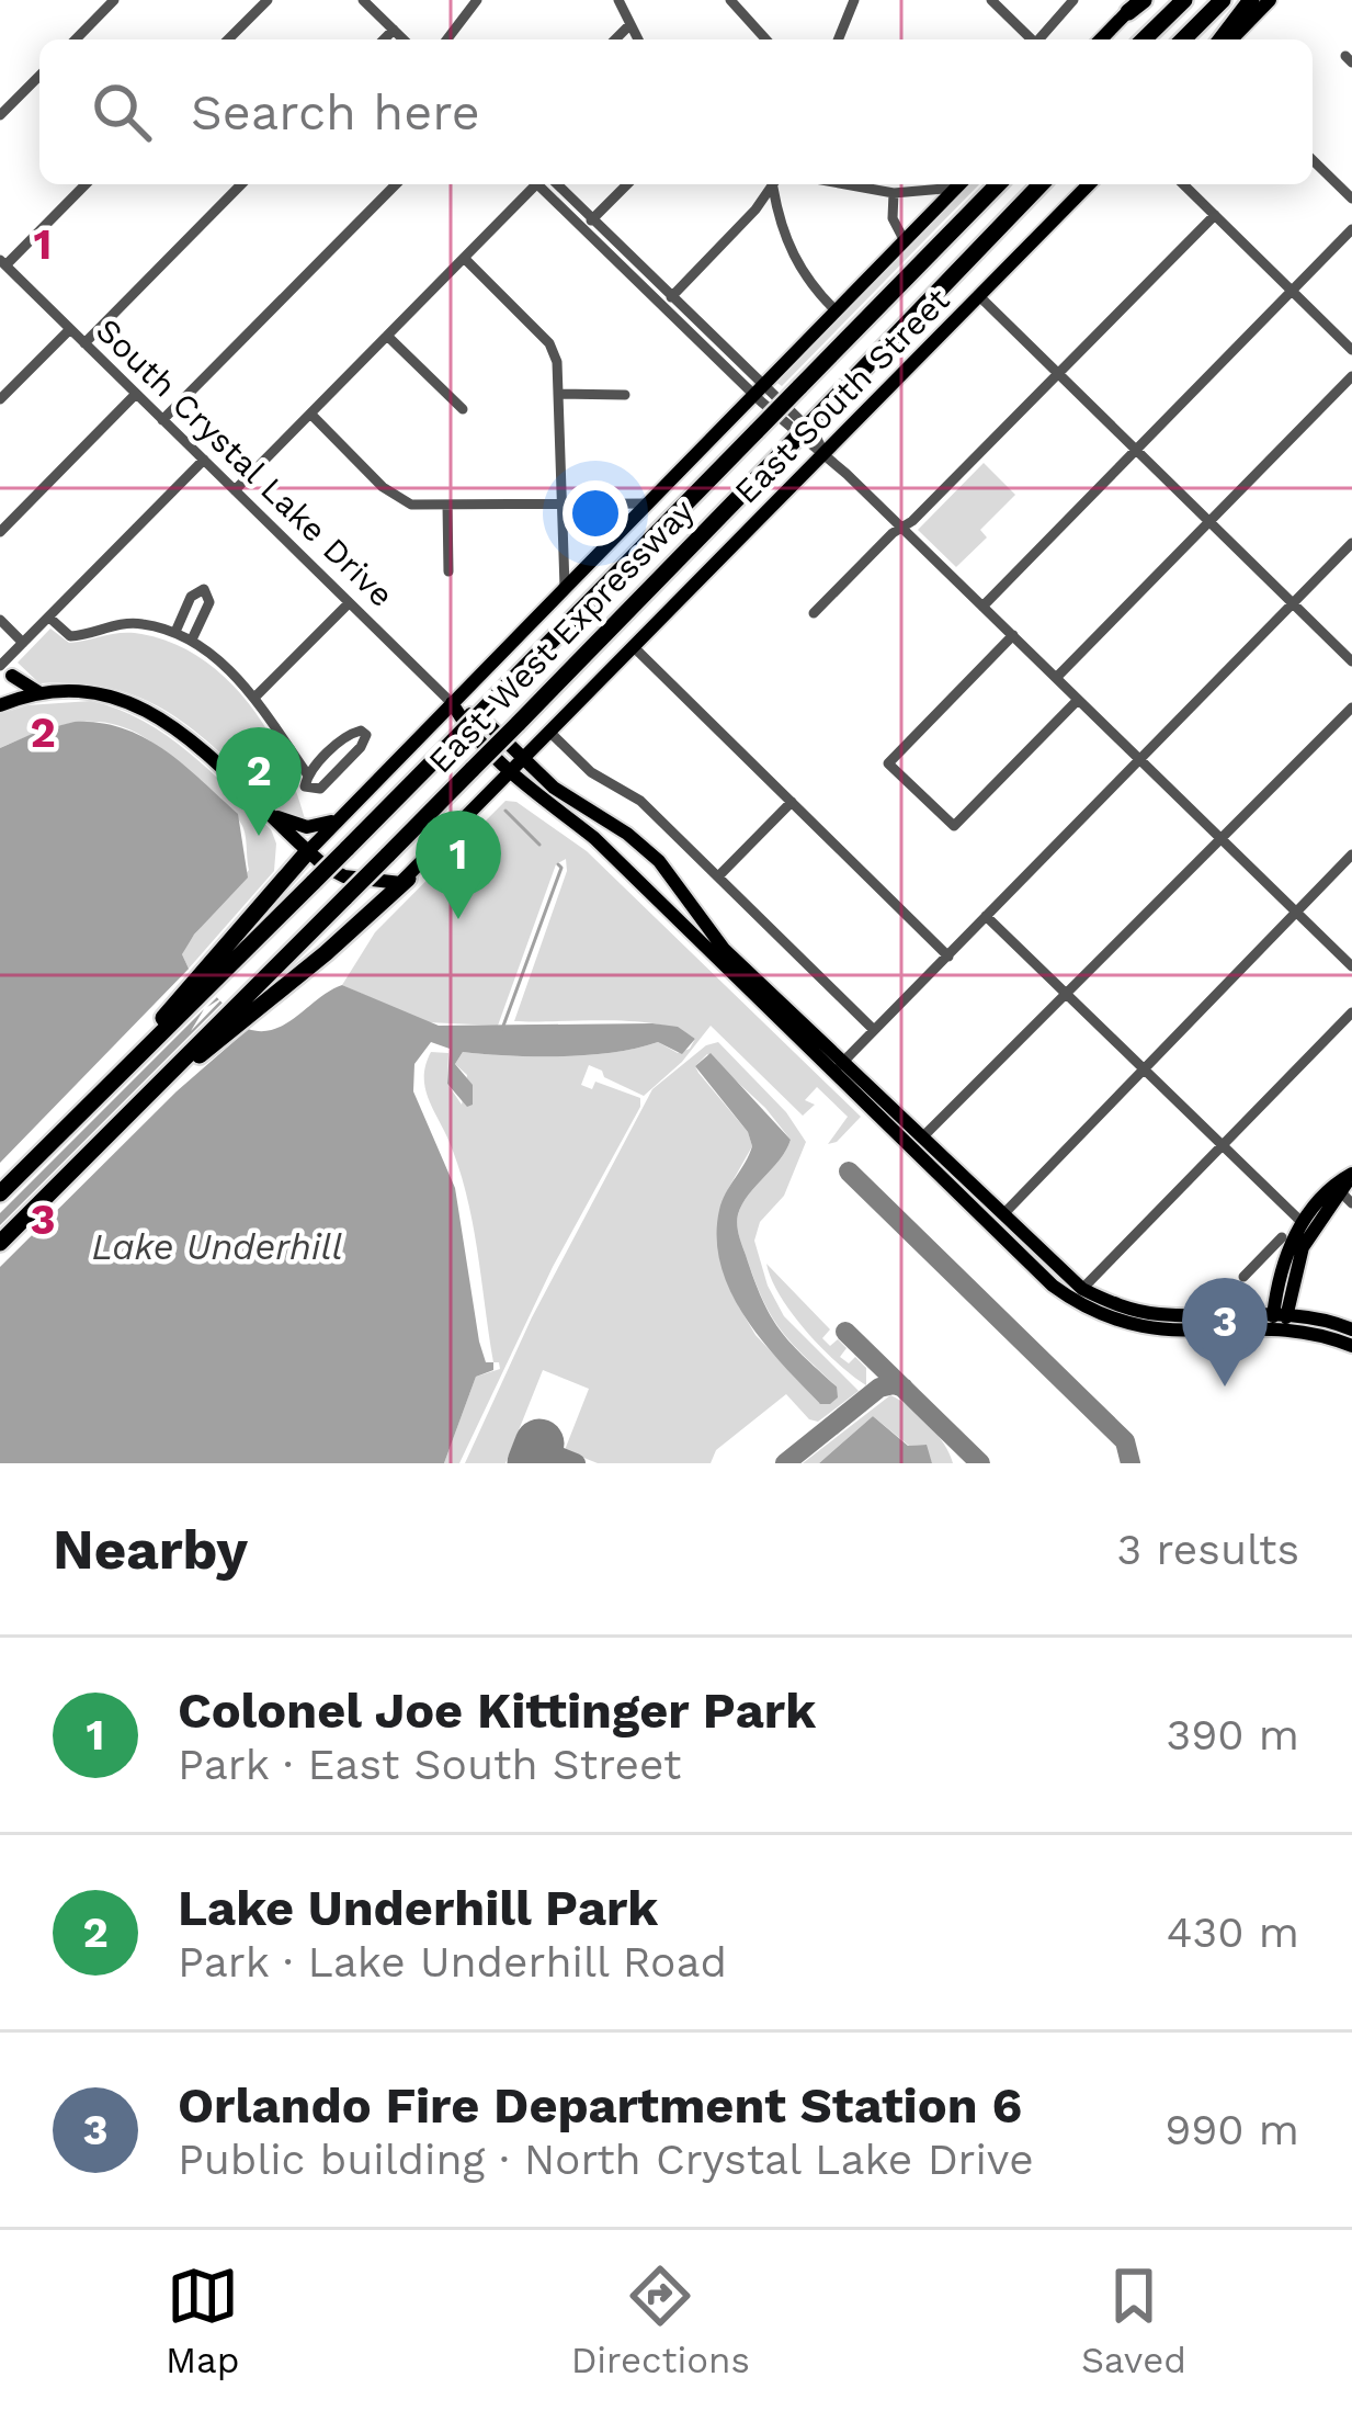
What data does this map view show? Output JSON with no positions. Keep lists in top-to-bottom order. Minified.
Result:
{"streets":{"highway":["East-West Expressway"],"main road":["East South Street","South Crystal Lake Drive"]},"crossings":[["East South Street","South Crystal Lake Drive"]],"water":["Lake Underhill"],"page":{"search":"Search here","pins":["2","1","3"],"heading":["Nearby","3 results"],"list":[{"mark":"1","name":"Colonel Joe Kittinger Park","note":"Park · East South Street","value":"390 m"},{"mark":"2","name":"Lake Underhill Park","note":"Park · Lake Underhill Road","value":"430 m"},{"mark":"3","name":"Orlando Fire Department Station 6","note":"Public building · North Crystal Lake Drive","value":"990 m"}],"nav":["Map","Directions","Saved"]},"grid":{"rows":["1","2","3"]}}
